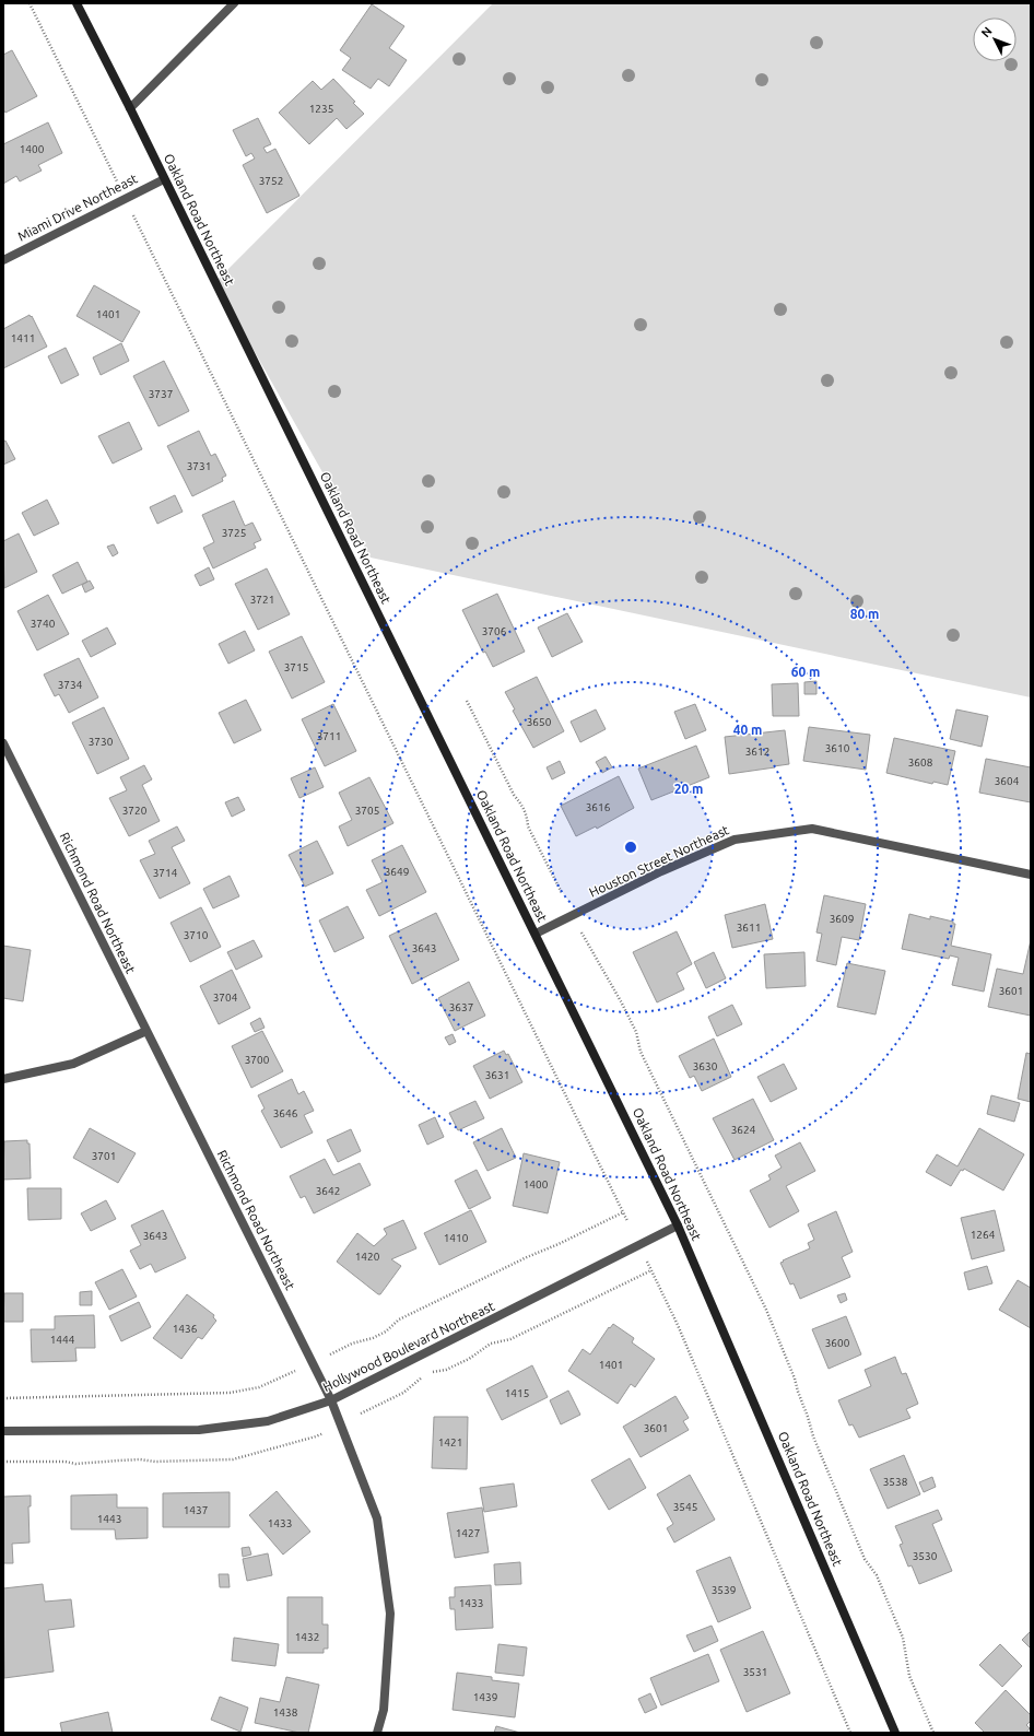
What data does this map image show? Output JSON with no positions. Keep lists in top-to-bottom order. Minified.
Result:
{"streets":{"main road":["Oakland Road Northeast"],"street":["Miami Drive Northeast","Houston Street Northeast","Richmond Road Northeast","Hollywood Boulevard Northeast"]},"crossings":[["Miami Drive Northeast","Oakland Road Northeast"],["Oakland Road Northeast","Houston Street Northeast"],["Oakland Road Northeast","Hollywood Boulevard Northeast"],["Richmond Road Northeast","Hollywood Boulevard Northeast"]],"house_numbers":["1235","1400","3752","1401","1411","3737","3731","3725","3721","3740","3706","3715","3734","3650","3711","3730","3610","3612","3608","3604","3616","3720","3705","3649","3714","3609","3611","3710","3643","3601","3704","3637","3700","3630","3631","3646","3624","3701","1400","3642","1264","3643","1410","1420","1436","1444","3600","1401","1415","3601","1421","3538","3545","1437","1443","1433","1427","3530","3539","1433","1432","3531","1439","1438"],"north":"top left","rings":["80 m","60 m","40 m","20 m"]}
